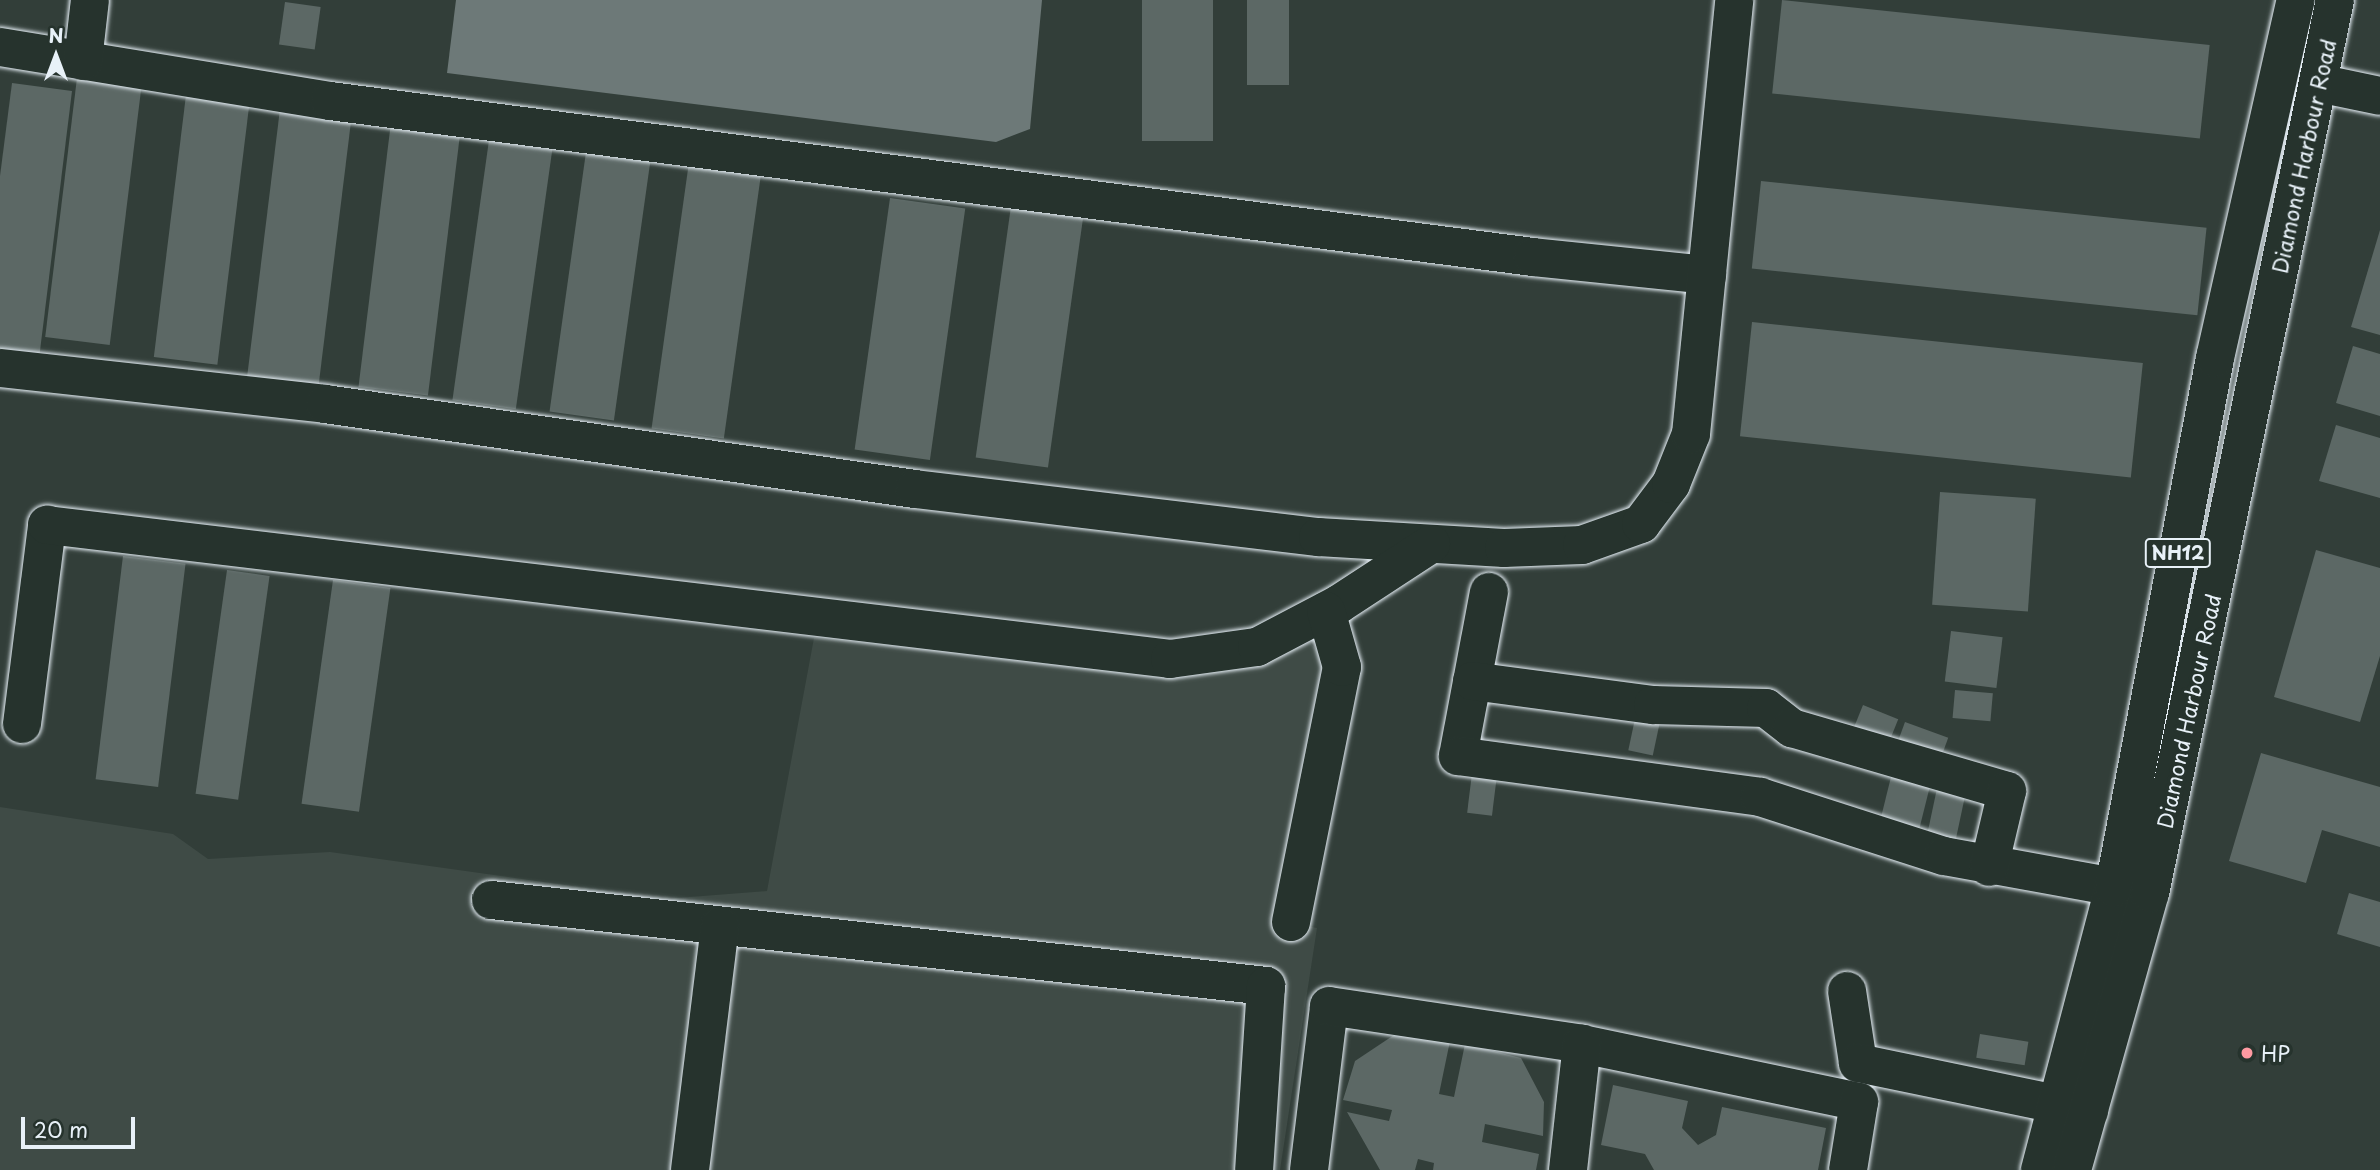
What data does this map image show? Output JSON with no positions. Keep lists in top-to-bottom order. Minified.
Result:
{"streets":{"main road":["Diamond Harbour Road","NH12"]},"places":["HP"],"scale_bar":"20 m","north":"top"}
